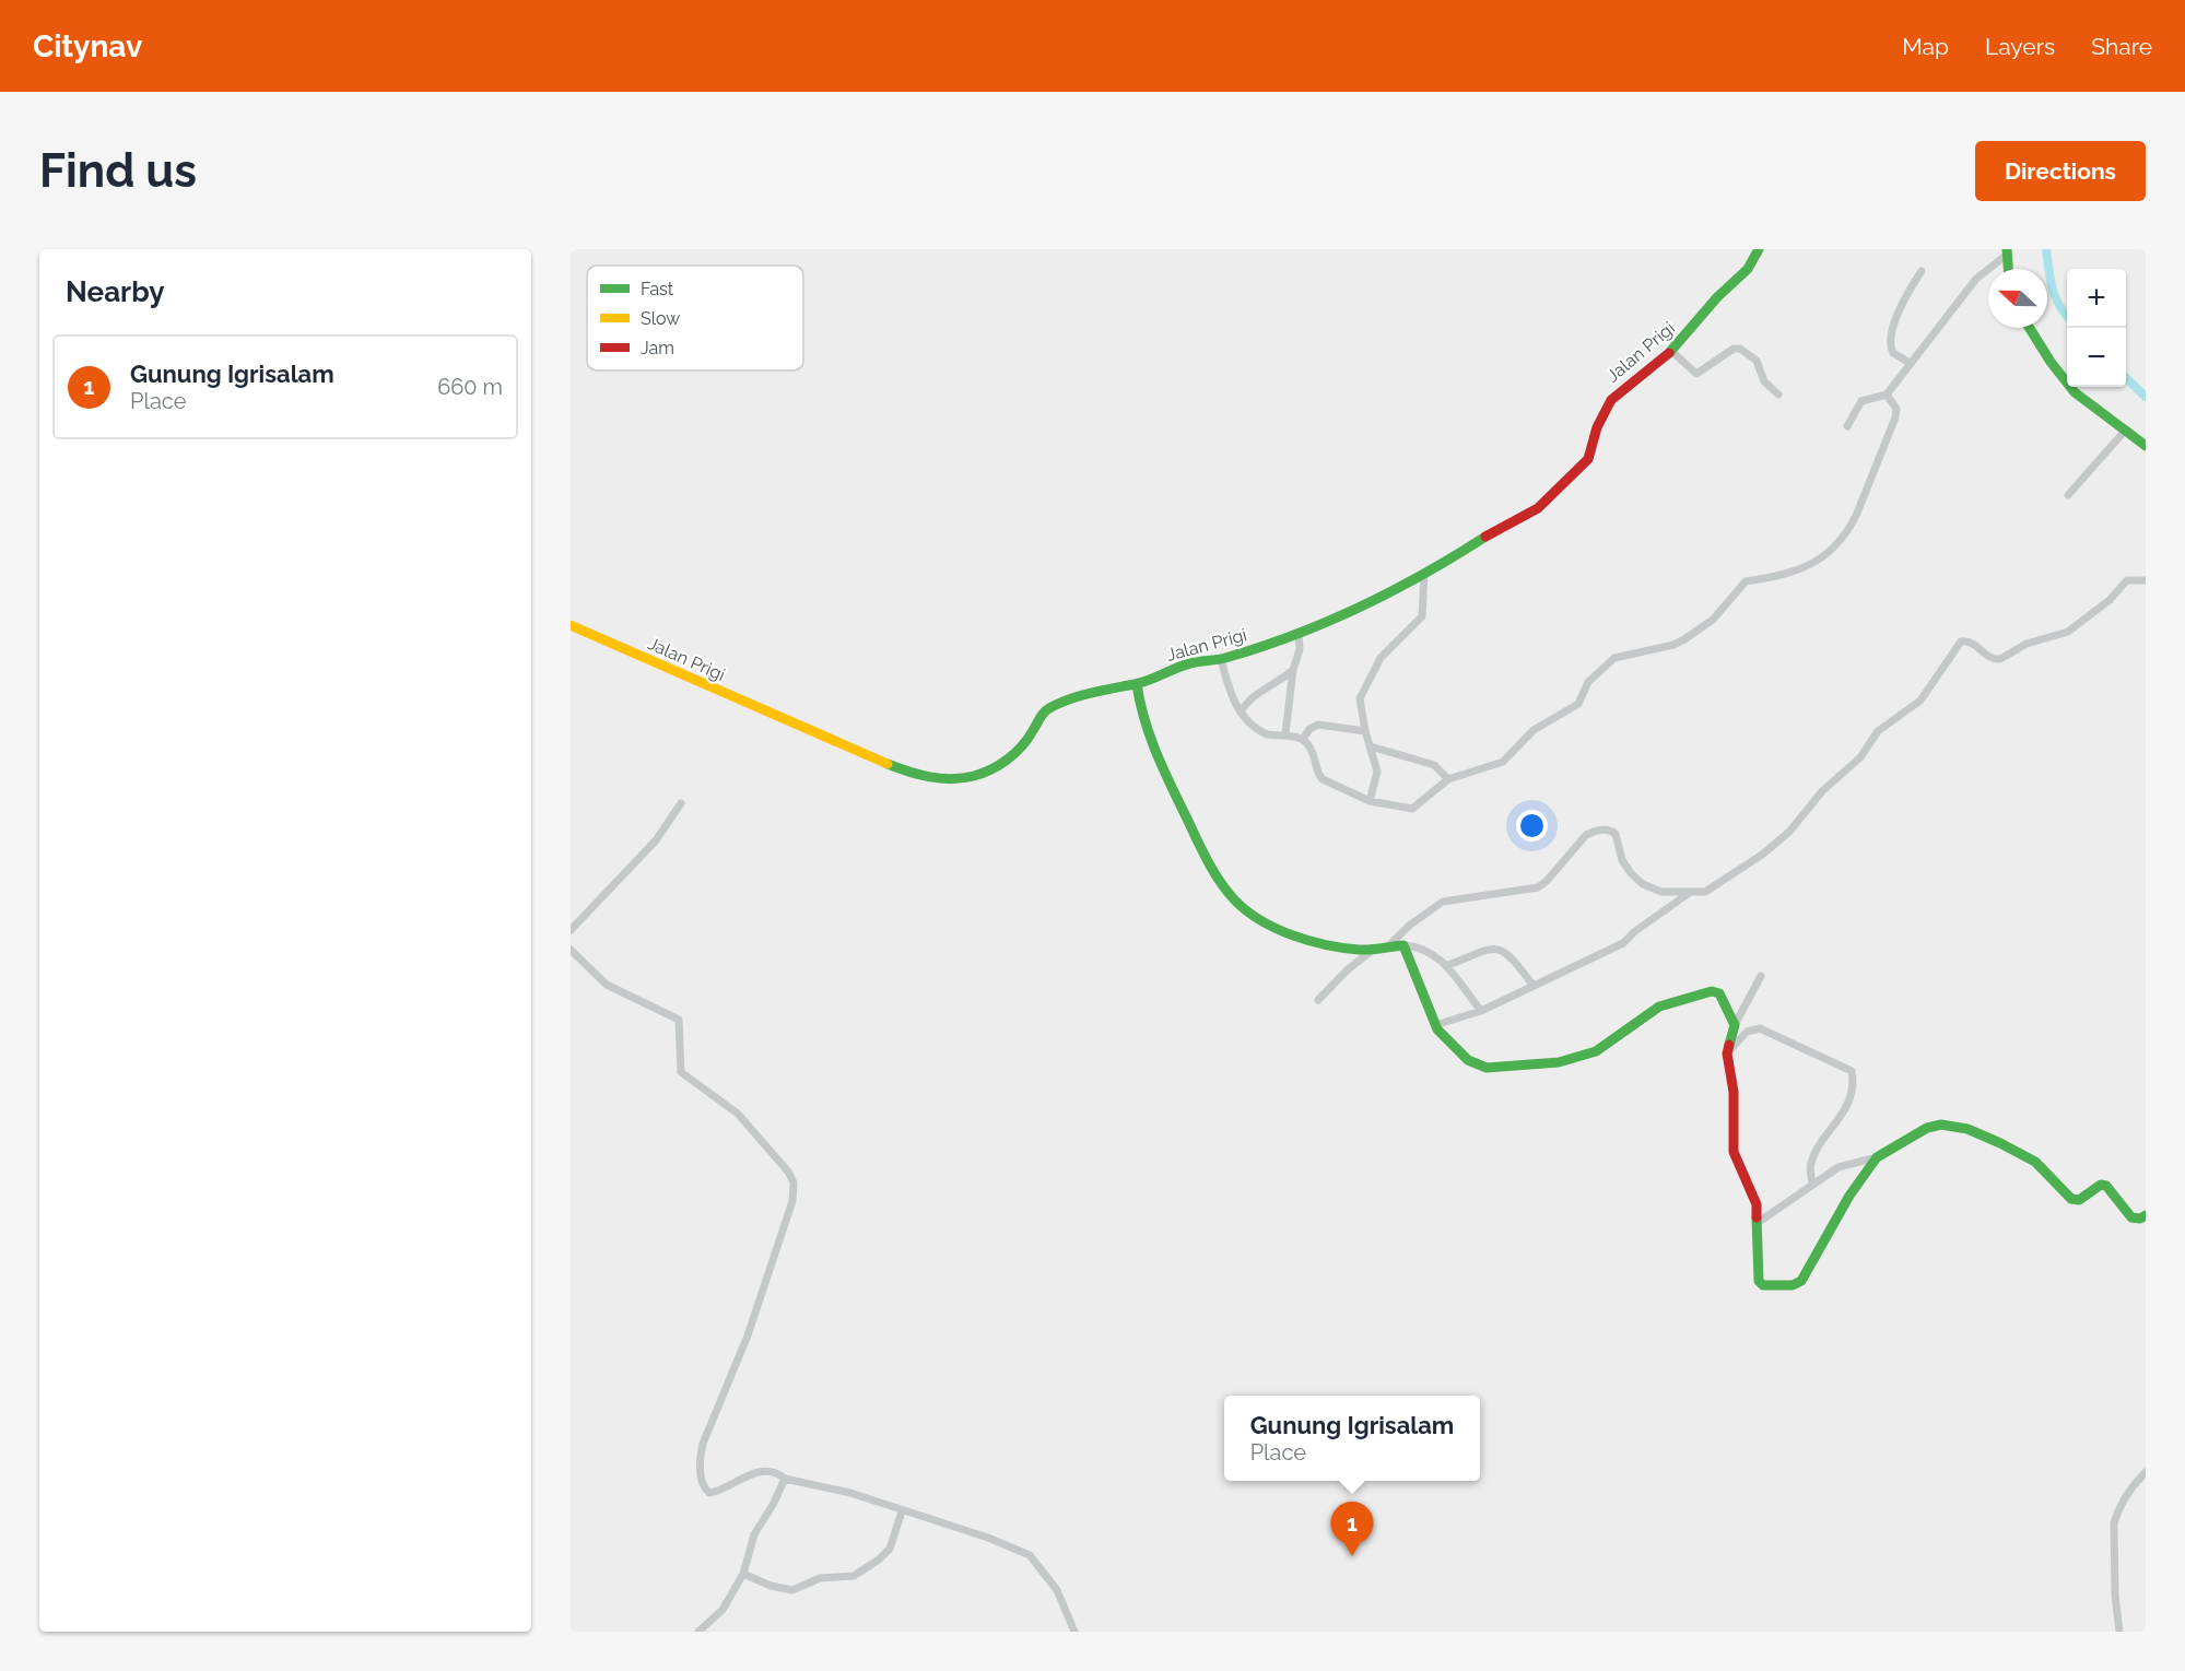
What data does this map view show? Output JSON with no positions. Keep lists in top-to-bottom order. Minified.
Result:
{"streets":{"street":["Jalan Prigi"]},"legend":["Fast","Slow","Jam"],"north":"left","page":{"header":"Citynav","nav":["Map","Layers","Share"],"buttons":"Directions","title":"Find us","heading":"Nearby","map_buttons":["+","−"],"list":[{"mark":"1","name":"Gunung Igrisalam","note":"Place","value":"660 m"}],"popup":["Gunung Igrisalam","Place"],"pins":"1"}}
